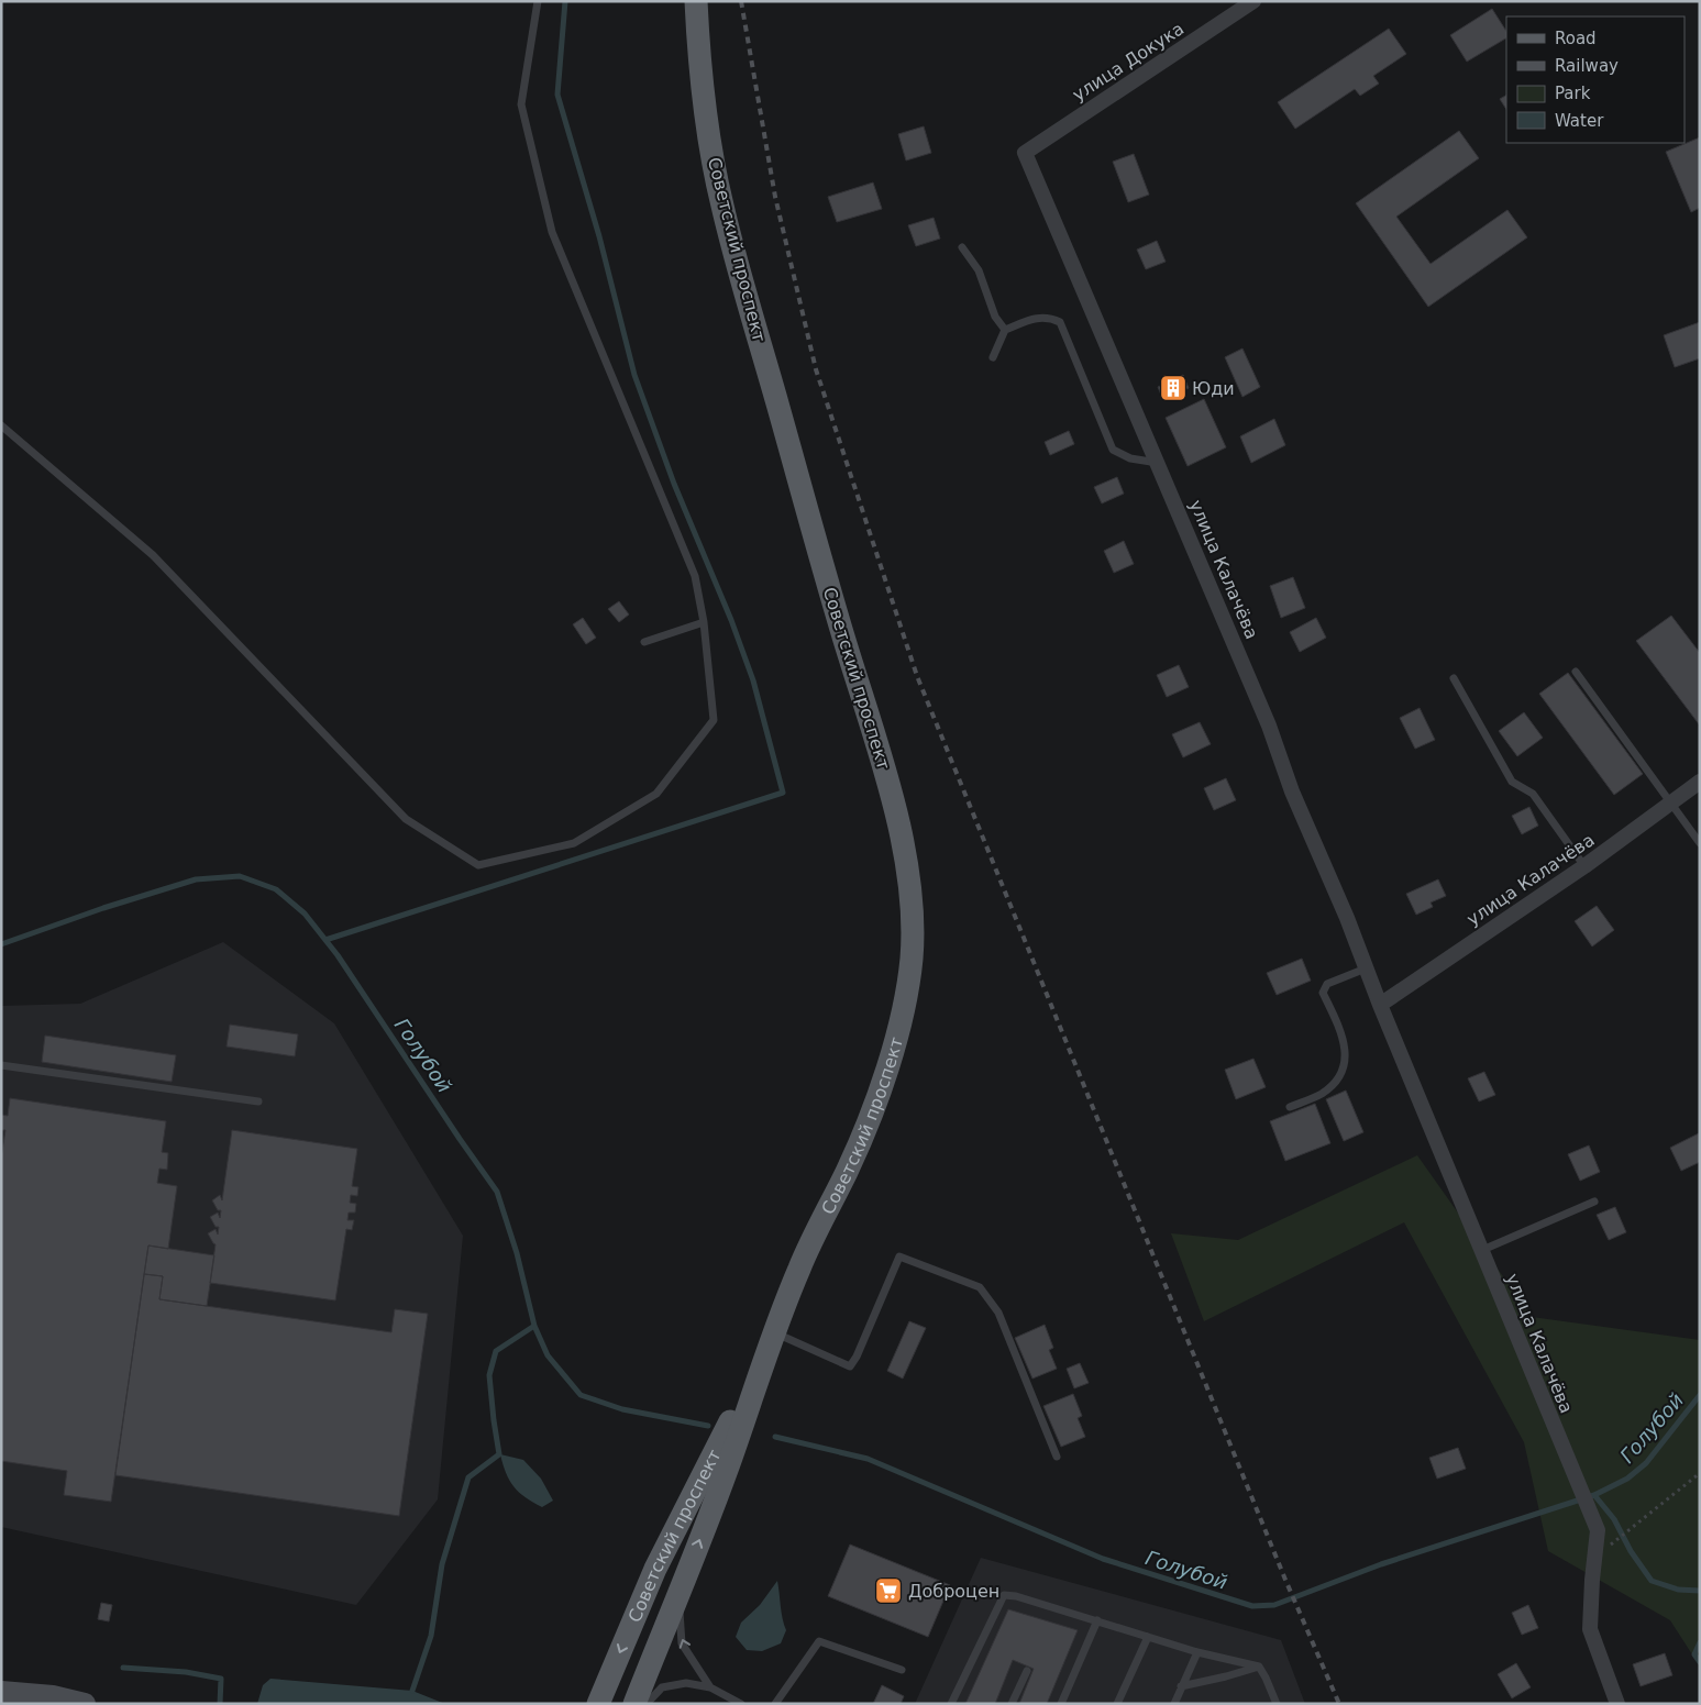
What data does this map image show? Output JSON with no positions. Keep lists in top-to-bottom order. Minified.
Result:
{"streets":{"main road":["Советский проспект"],"street":["улица Докука","улица Калачёва"]},"crossings":[["улица Докука","улица Калачёва"]],"water":["Голубой"],"places":{"building":["Юди"],"supermarket":["Доброцен"]},"legend":["Road","Railway","Park","Water"]}
